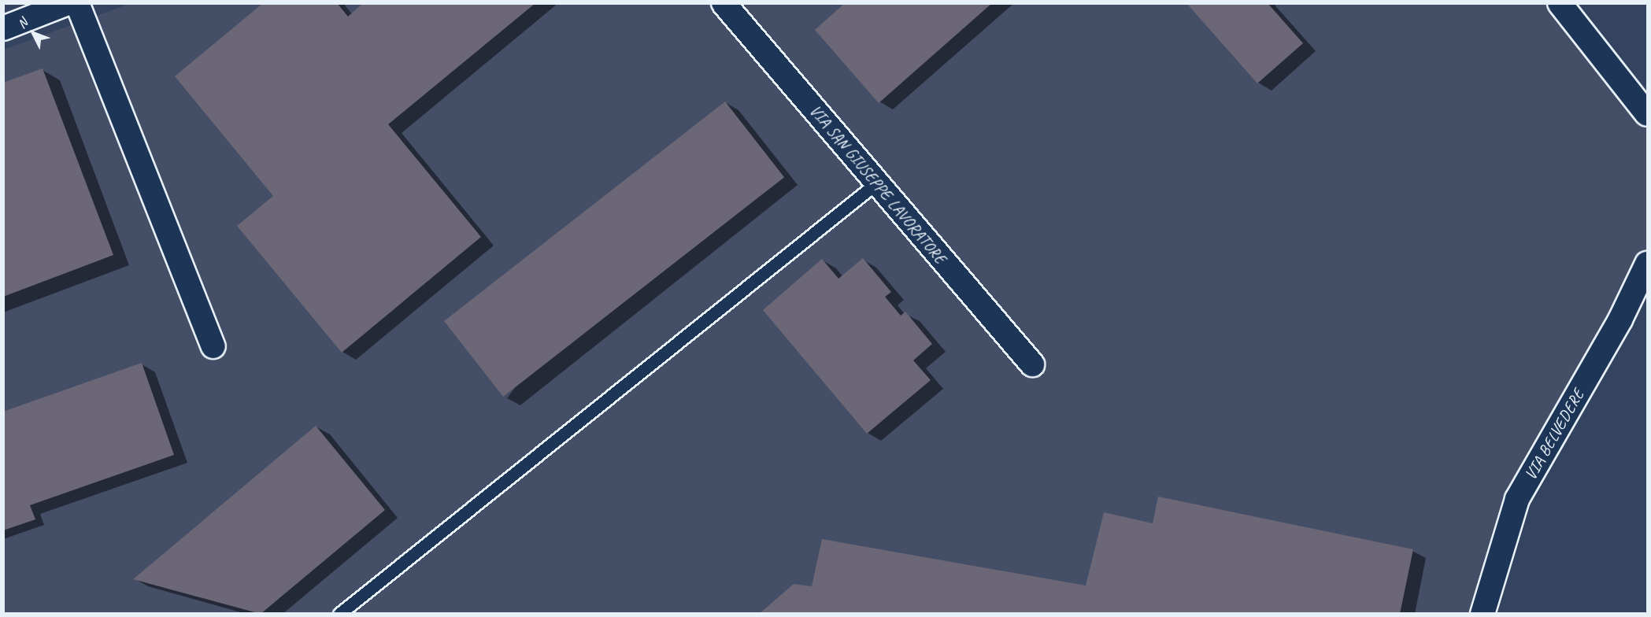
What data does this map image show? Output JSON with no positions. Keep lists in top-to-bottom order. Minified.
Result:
{"streets":{"street":["VIA SAN GIUSEPPE LAVORATORE","VIA BELVEDERE"]},"north":"top left"}
